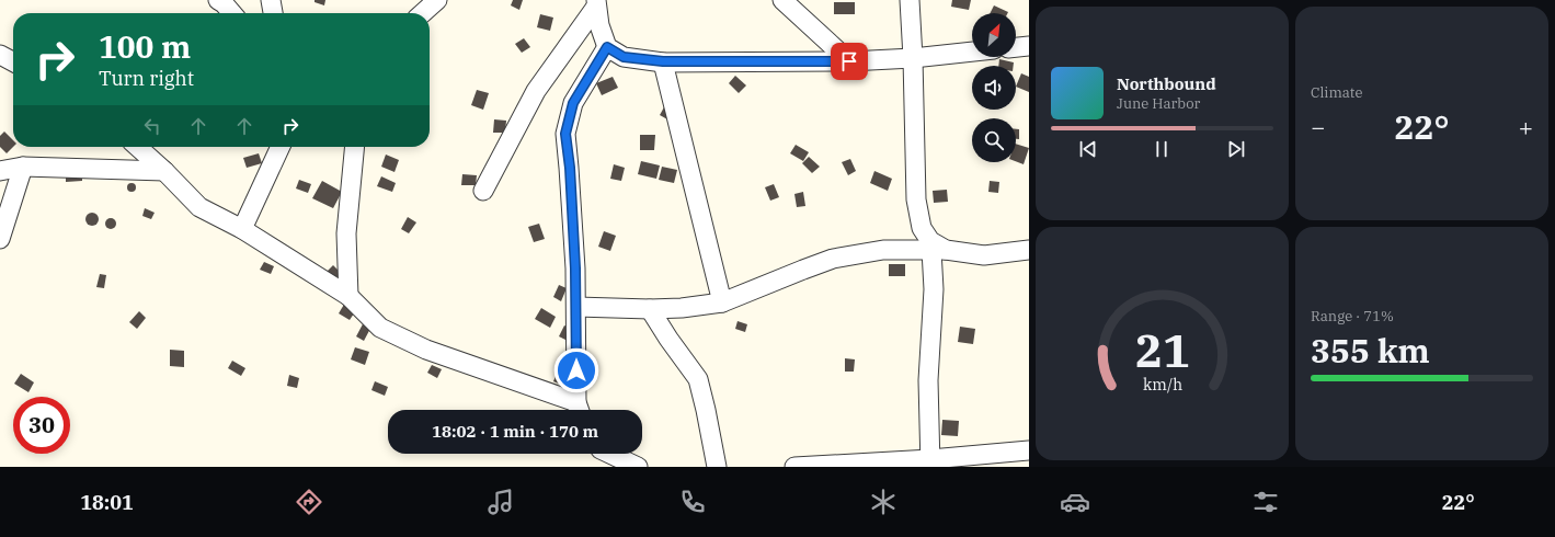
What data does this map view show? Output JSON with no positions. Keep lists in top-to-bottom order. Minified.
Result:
{"north":"top right","page":{"tile":["Climate",["Range · 71%","355 km"]],"turn":["100 m","Turn right"],"song":["Northbound","June Harbor"],"heat":["−","22°","+"],"limit":"30","trip":"18:02 · 1 min · 170 m","tabs":["18:01","22°"],"gauge":["21","km/h"]}}
